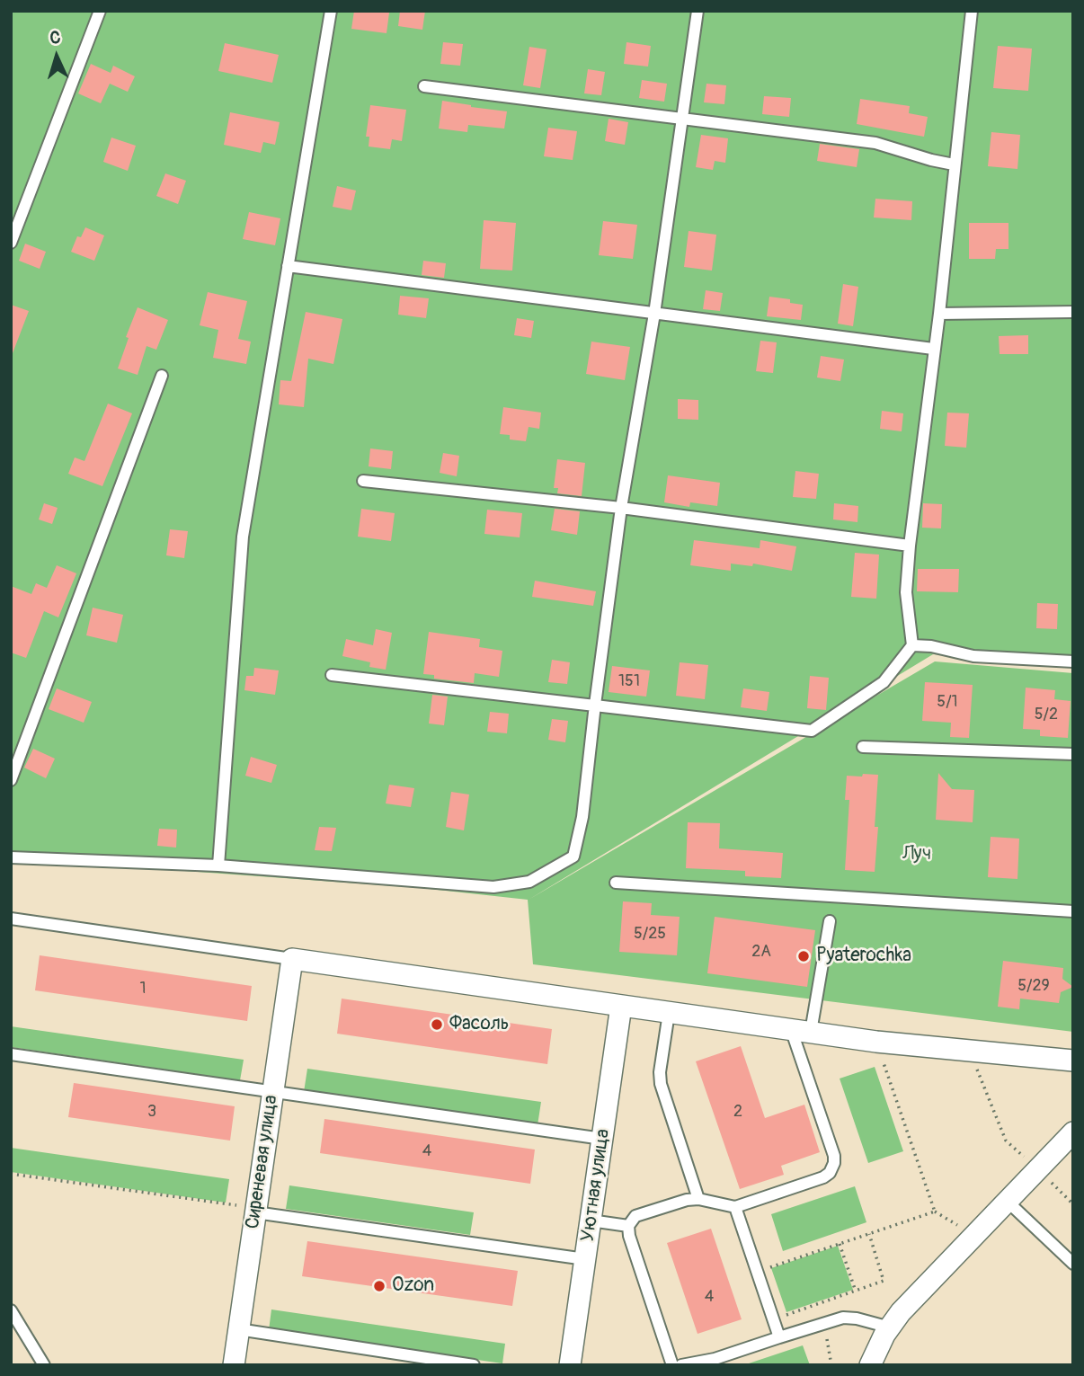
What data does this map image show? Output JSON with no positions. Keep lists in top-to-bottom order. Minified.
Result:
{"streets":{"street":["Сиреневая улица","Уютная улица"]},"parks":["Луч"],"places":["Pyaterochka","Фасоль","Ozon"],"house_numbers":["151","5/1","5/2","5/25","2А","5/29","1","3","2","4","4"],"north":"top"}
